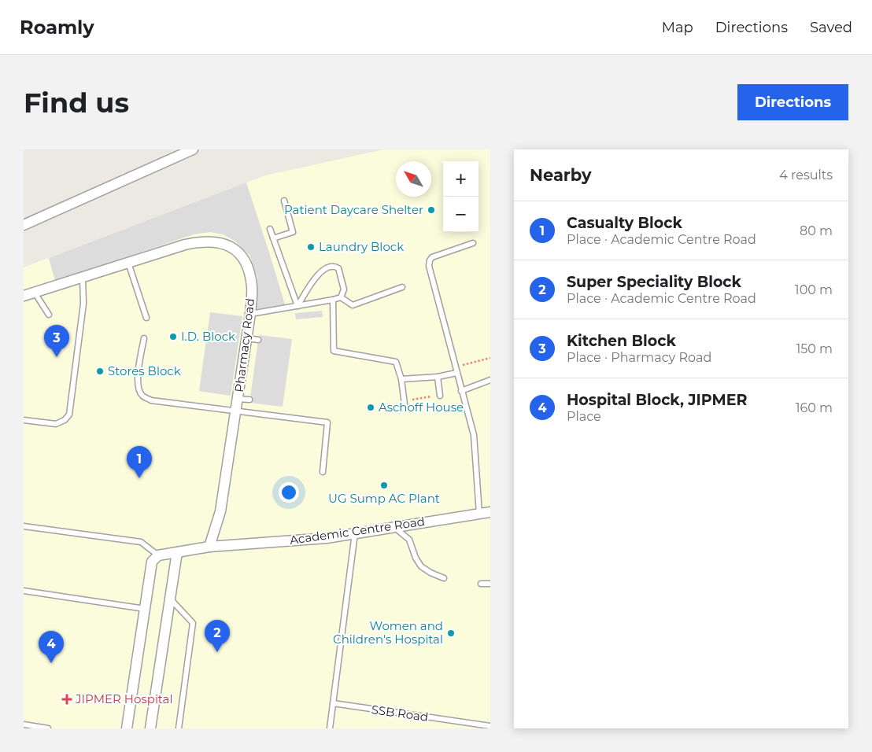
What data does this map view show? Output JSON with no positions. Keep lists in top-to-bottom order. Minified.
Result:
{"streets":{"street":["Pharmacy Road","Academic Centre Road"],"lane":["SSB Road"]},"crossings":[["Pharmacy Road","Academic Centre Road"]],"places":{"other":["Patient Daycare Shelter","Laundry Block","I.D. Block","Stores Block","Aschoff House","UG Sump AC Plant","Women and Children's Hospital"],"health":["JIPMER Hospital"]},"north":"top left","page":{"header":"Roamly","nav":["Map","Directions","Saved"],"buttons":"Directions","title":"Find us","heading":["Nearby","4 results"],"map_buttons":["+","−"],"list":[{"mark":"1","name":"Casualty Block","note":"Place · Academic Centre Road","value":"80 m"},{"mark":"2","name":"Super Speciality Block","note":"Place · Academic Centre Road","value":"100 m"},{"mark":"3","name":"Kitchen Block","note":"Place · Pharmacy Road","value":"150 m"},{"mark":"4","name":"Hospital Block, JIPMER","note":"Place","value":"160 m"}],"pins":["3","1","2","4"]}}
